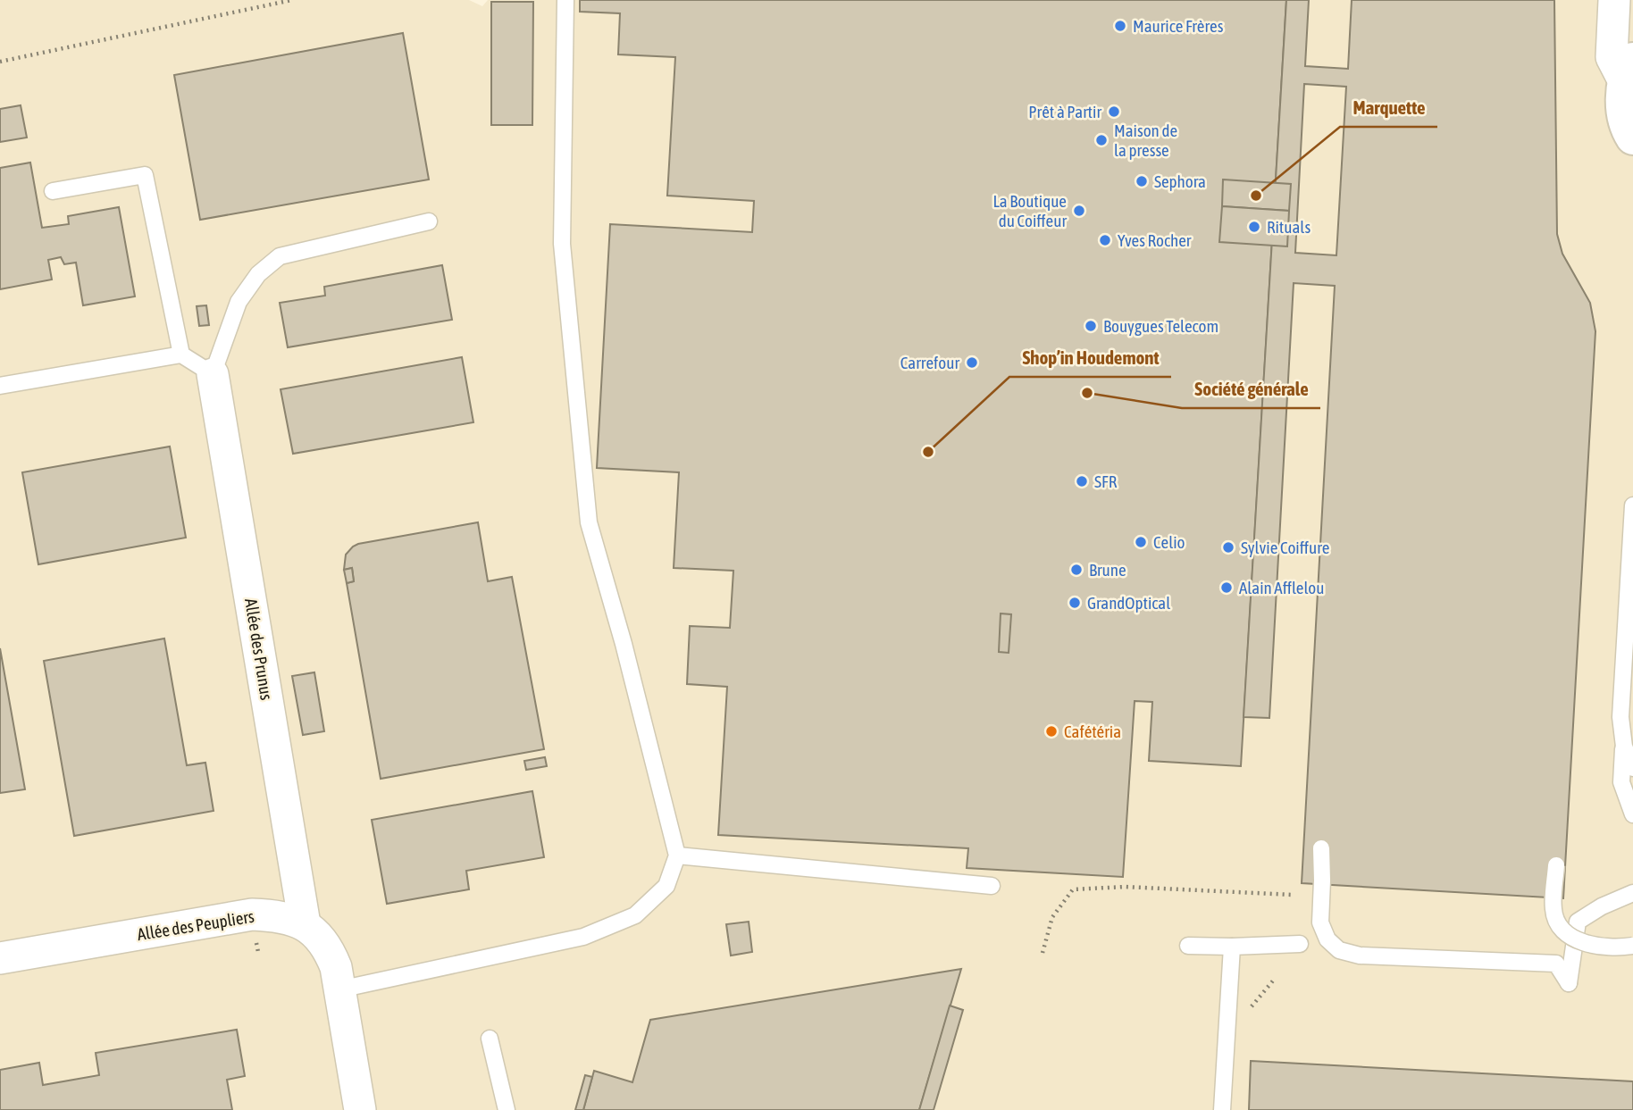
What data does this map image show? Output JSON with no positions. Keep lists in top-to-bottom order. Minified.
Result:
{"streets":{"street":["Allée des Prunus","Allée des Peupliers"]},"crossings":[["Allée des Prunus","Allée des Peupliers"]],"places":["Maurice Frères","Prêt à Partir","Maison de la presse","Sephora","Marquette","La Boutique du Coiffeur","Rituals","Yves Rocher","Bouygues Telecom","Carrefour","Société générale","Shop’in Houdemont","SFR","Celio","Sylvie Coiffure","Brune","Alain Afflelou","GrandOptical","Cafétéria"]}
